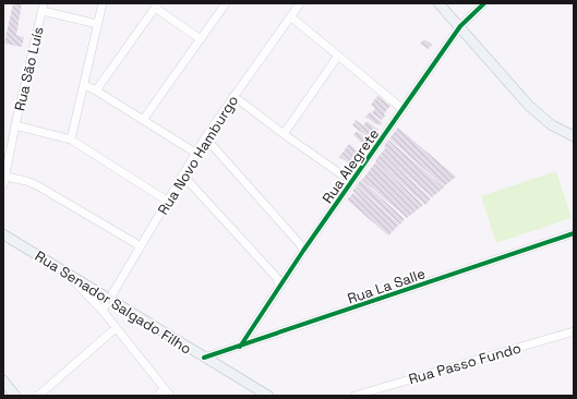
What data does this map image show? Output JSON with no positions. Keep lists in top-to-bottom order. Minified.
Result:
{"streets":{"main road":["Rua Senador Salgado Filho"],"street":["Rua São Luís","Rua Novo Hamburgo","Rua Alegrete","Rua La Salle","Rua Passo Fundo"]},"crossings":[["Rua Novo Hamburgo","Rua Senador Salgado Filho"],["Rua Alegrete","Rua La Salle"],["Rua La Salle","Rua Senador Salgado Filho"]]}
